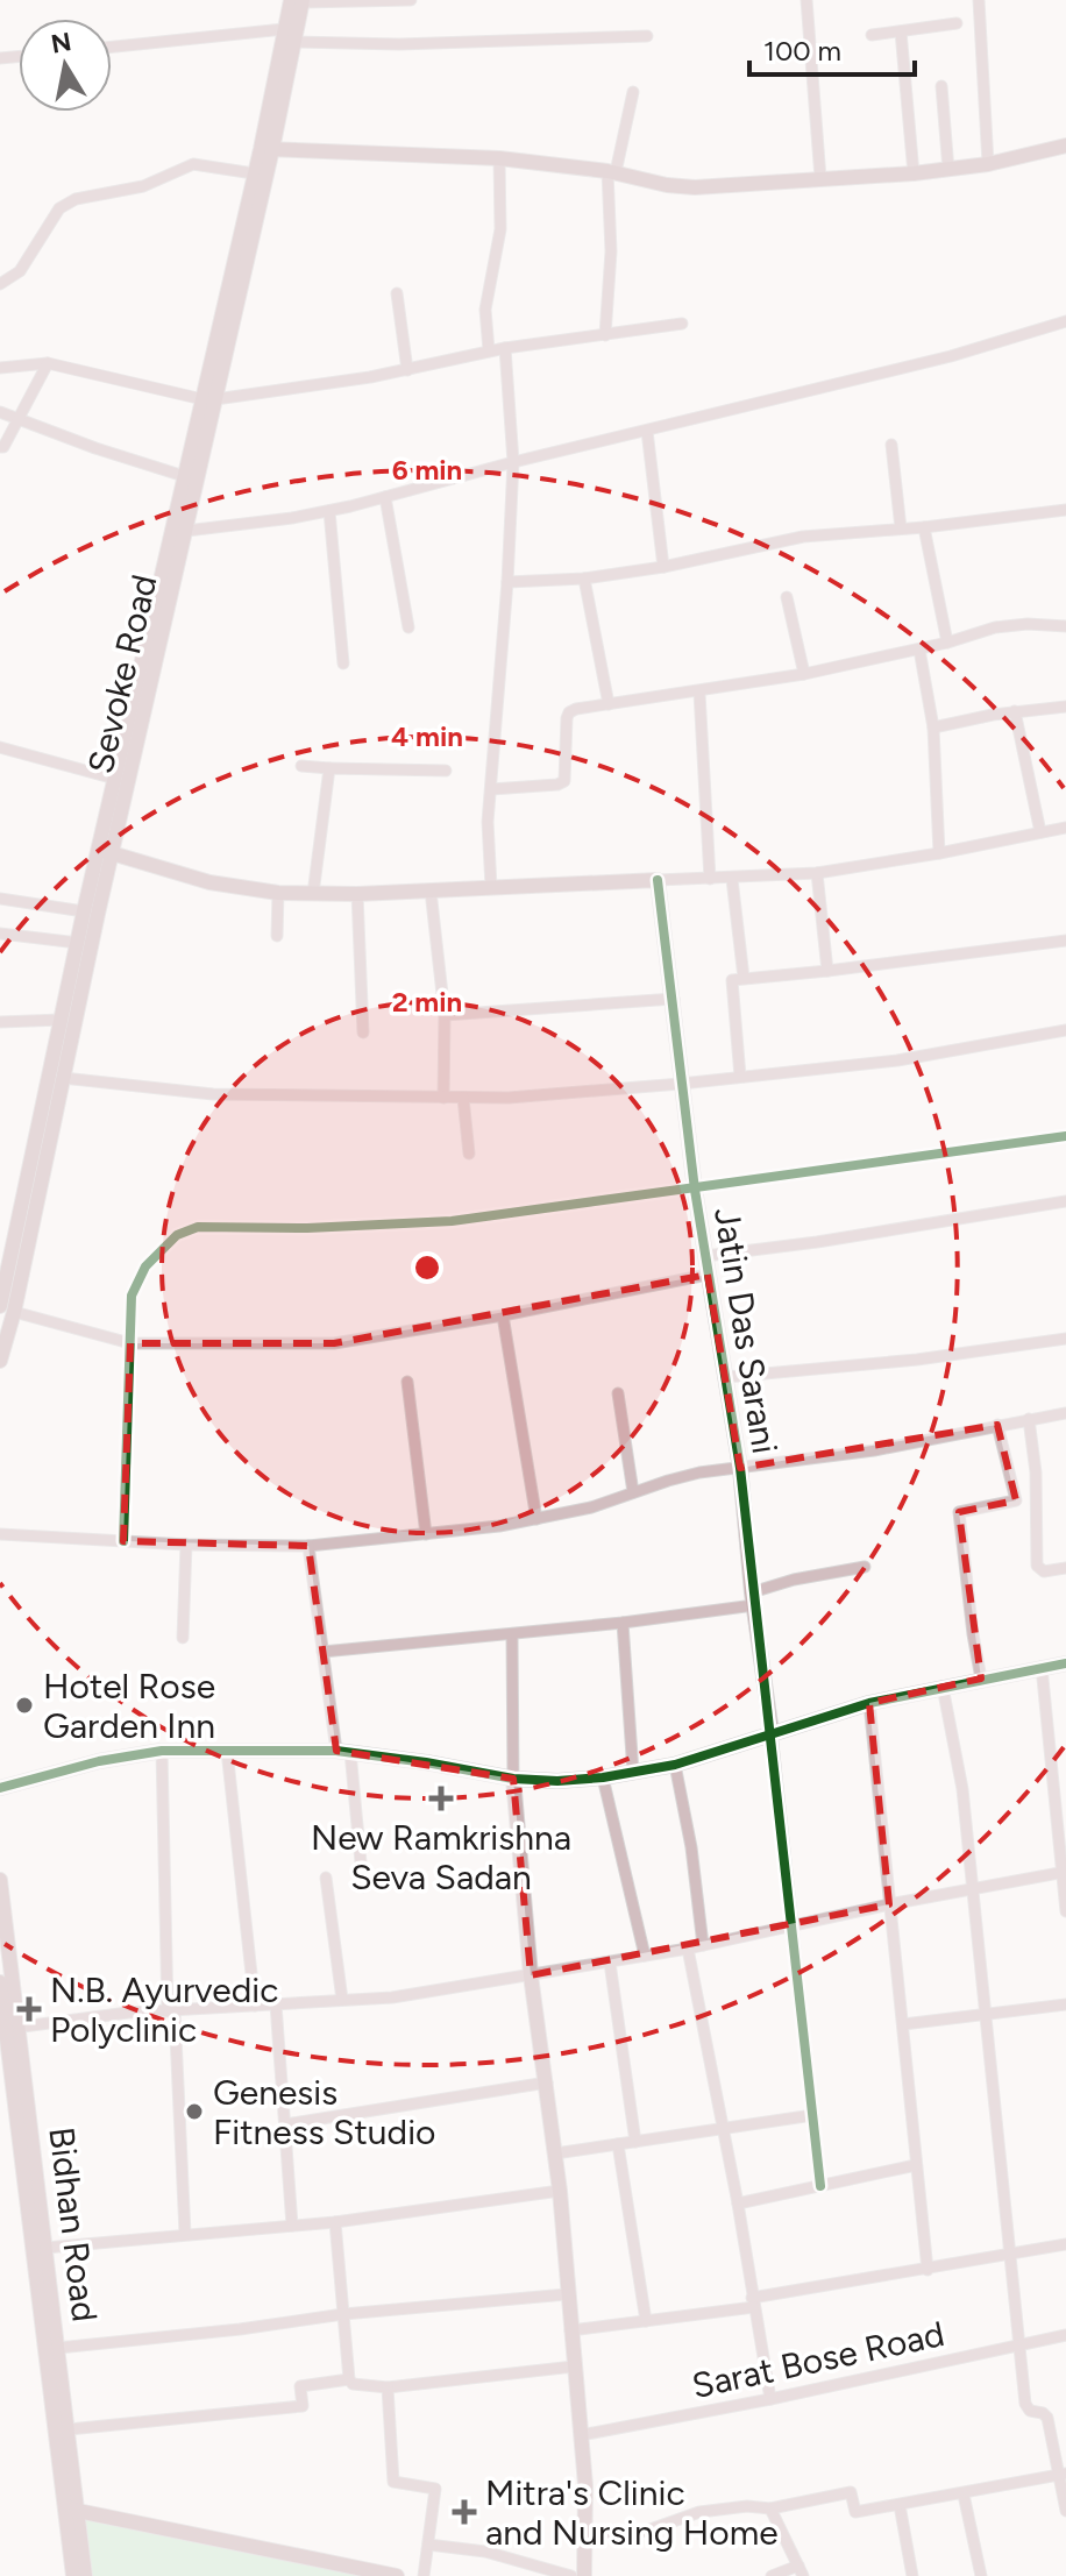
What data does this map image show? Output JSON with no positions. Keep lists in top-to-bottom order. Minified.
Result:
{"streets":{"street":["Sevoke Road","Jatin Das Sarani","Bidhan Road","Sarat Bose Road"]},"places":{"other":["Hotel Rose Garden Inn","Genesis Fitness Studio"],"health":["New Ramkrishna Seva Sadan","N.B. Ayurvedic Polyclinic","Mitra's Clinic and Nursing Home"]},"scale_bar":"100 m","north":"top","rings":["6 min","4 min","2 min"]}
